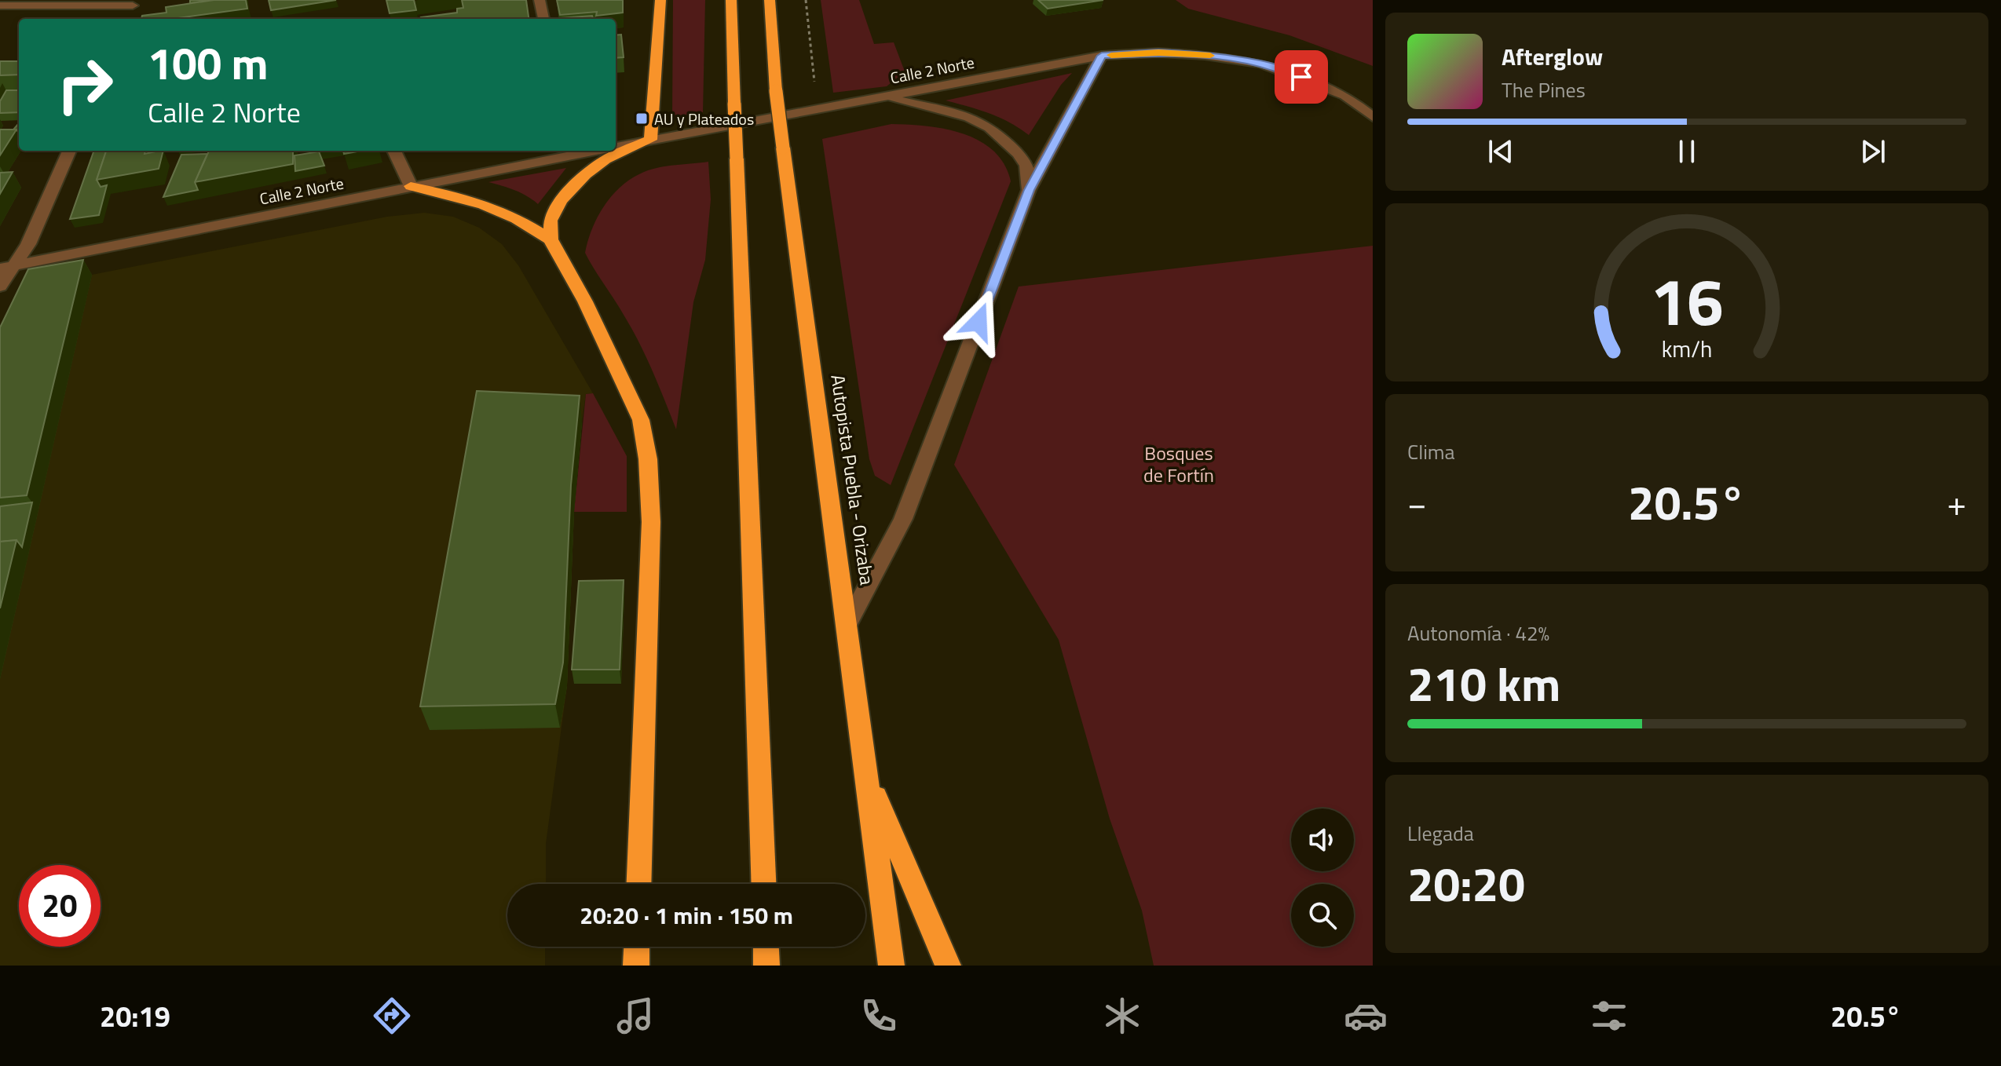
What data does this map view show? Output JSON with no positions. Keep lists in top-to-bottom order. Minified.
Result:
{"streets":{"highway":["Autopista Puebla - Orizaba"],"street":["Calle 2 Norte"]},"parks":["Bosques de Fortín"],"places":{"transit":["AU y Plateados"]},"page":{"turn":["100 m","Calle 2 Norte"],"song":["Afterglow","The Pines"],"tile":["Clima",["Autonomía · 42%","210 km"],["Llegada","20:20"]],"heat":["−","20.5°","+"],"limit":"20","trip":"20:20 · 1 min · 150 m","tabs":["20:19","20.5°"],"gauge":["16","km/h"]}}
